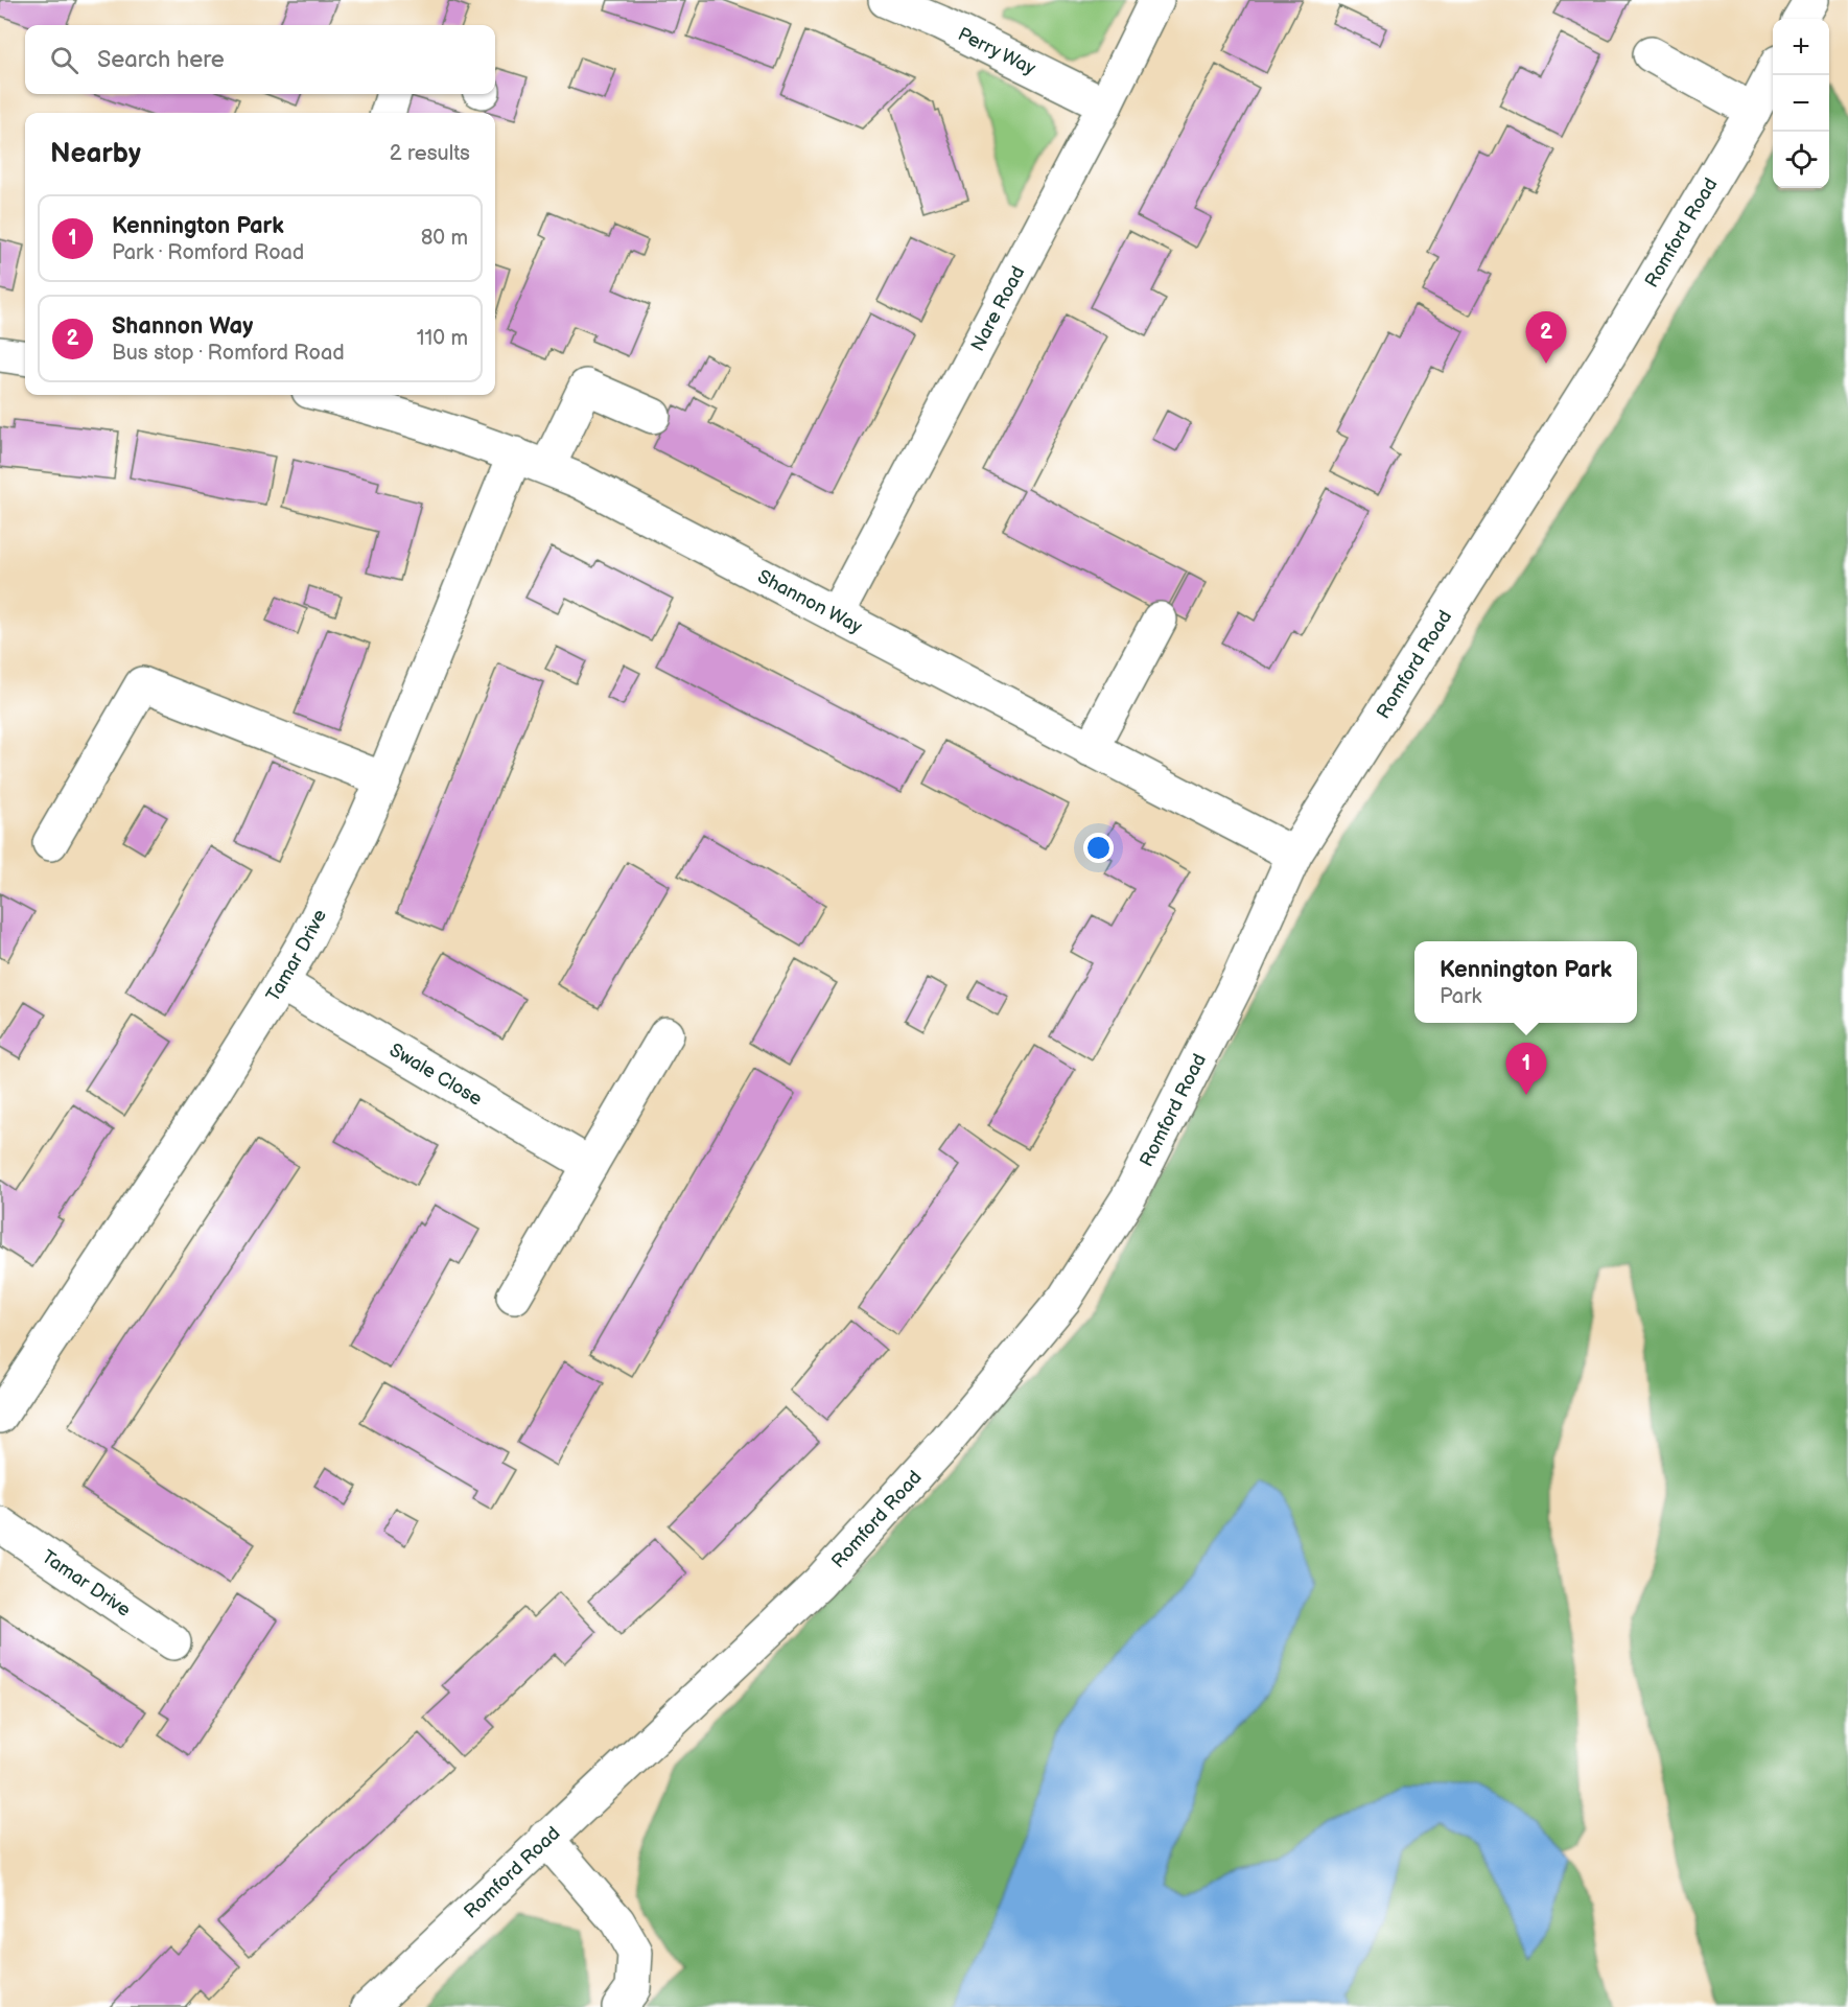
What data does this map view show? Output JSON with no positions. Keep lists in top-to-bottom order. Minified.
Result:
{"streets":{"street":["Perry Way","Romford Road","Nare Road","Shannon Way","Tamar Drive","Swale Close"]},"crossings":[["Perry Way","Nare Road"],["Romford Road","Shannon Way"],["Nare Road","Shannon Way"],["Shannon Way","Tamar Drive"],["Tamar Drive","Swale Close"]],"page":{"map_buttons":["+","−"],"search":"Search here","heading":["Nearby","2 results"],"list":[{"mark":"1","name":"Kennington Park","note":"Park · Romford Road","value":"80 m"},{"mark":"2","name":"Shannon Way","note":"Bus stop · Romford Road","value":"110 m"}],"pins":["2","1"],"popup":["Kennington Park","Park"]}}
